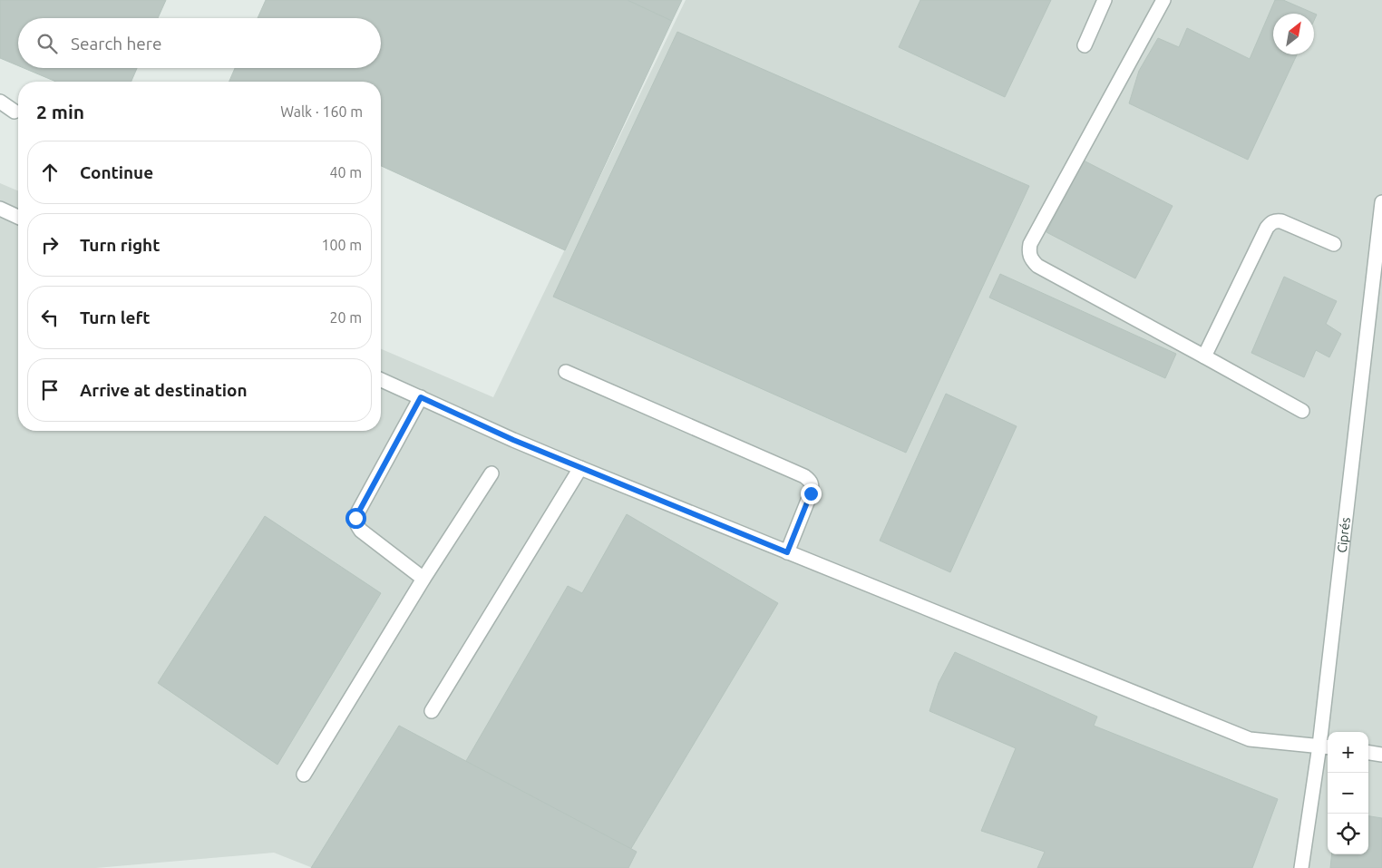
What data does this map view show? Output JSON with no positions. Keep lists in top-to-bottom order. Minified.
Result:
{"streets":{"street":["Ciprés"]},"north":"top right","page":{"search":"Search here","heading":["2 min","Walk · 160 m"],"list":[["Continue","40 m"],["Turn right","100 m"],["Turn left","20 m"],"Arrive at destination"],"map_buttons":["+","−"]}}
